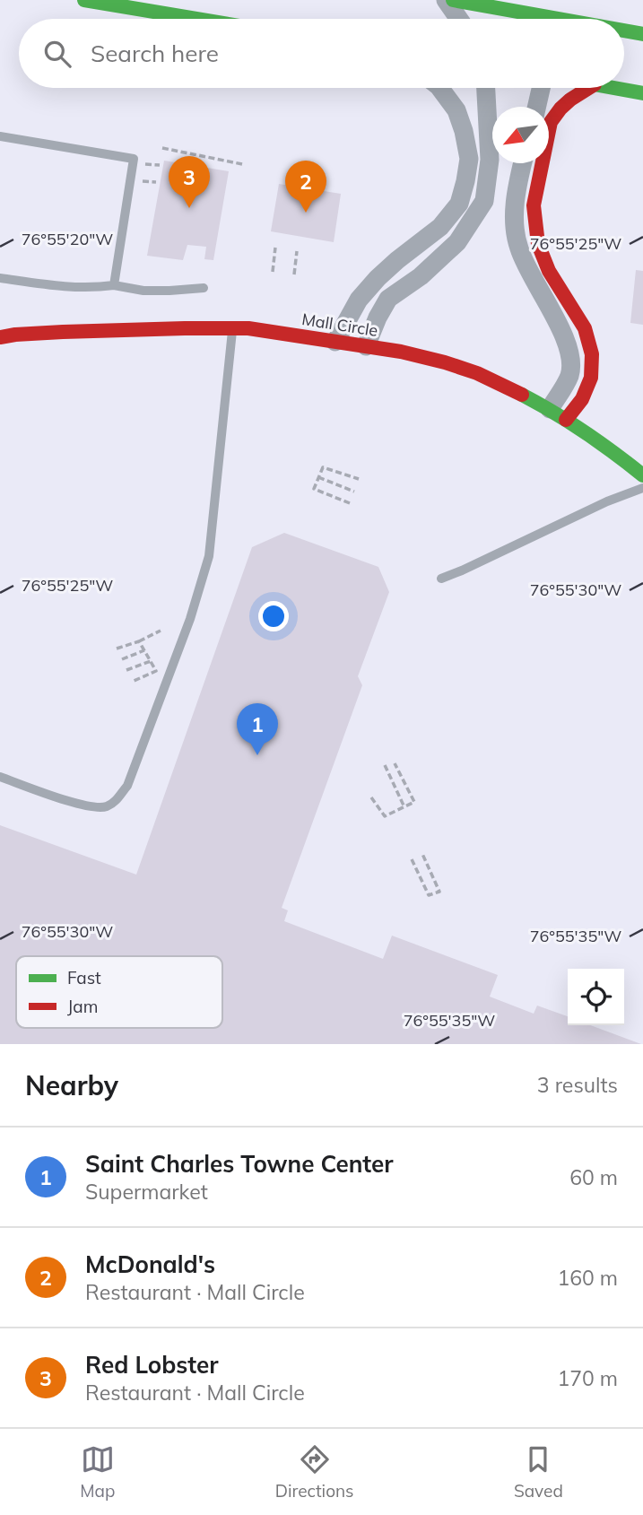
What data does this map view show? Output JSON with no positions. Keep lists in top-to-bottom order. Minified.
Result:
{"streets":{"main road":["Mall Circle"]},"legend":["Fast","Jam"],"north":"bottom left","page":{"search":"Search here","pins":["3","2","1"],"heading":["Nearby","3 results"],"list":[{"mark":"1","name":"Saint Charles Towne Center","note":"Supermarket","value":"60 m"},{"mark":"2","name":"McDonald's","note":"Restaurant · Mall Circle","value":"160 m"},{"mark":"3","name":"Red Lobster","note":"Restaurant · Mall Circle","value":"170 m"}],"nav":["Map","Directions","Saved"]},"coordinates":["76°55'20\"W","76°55'25\"W","76°55'30\"W","76°55'35\"W"]}
